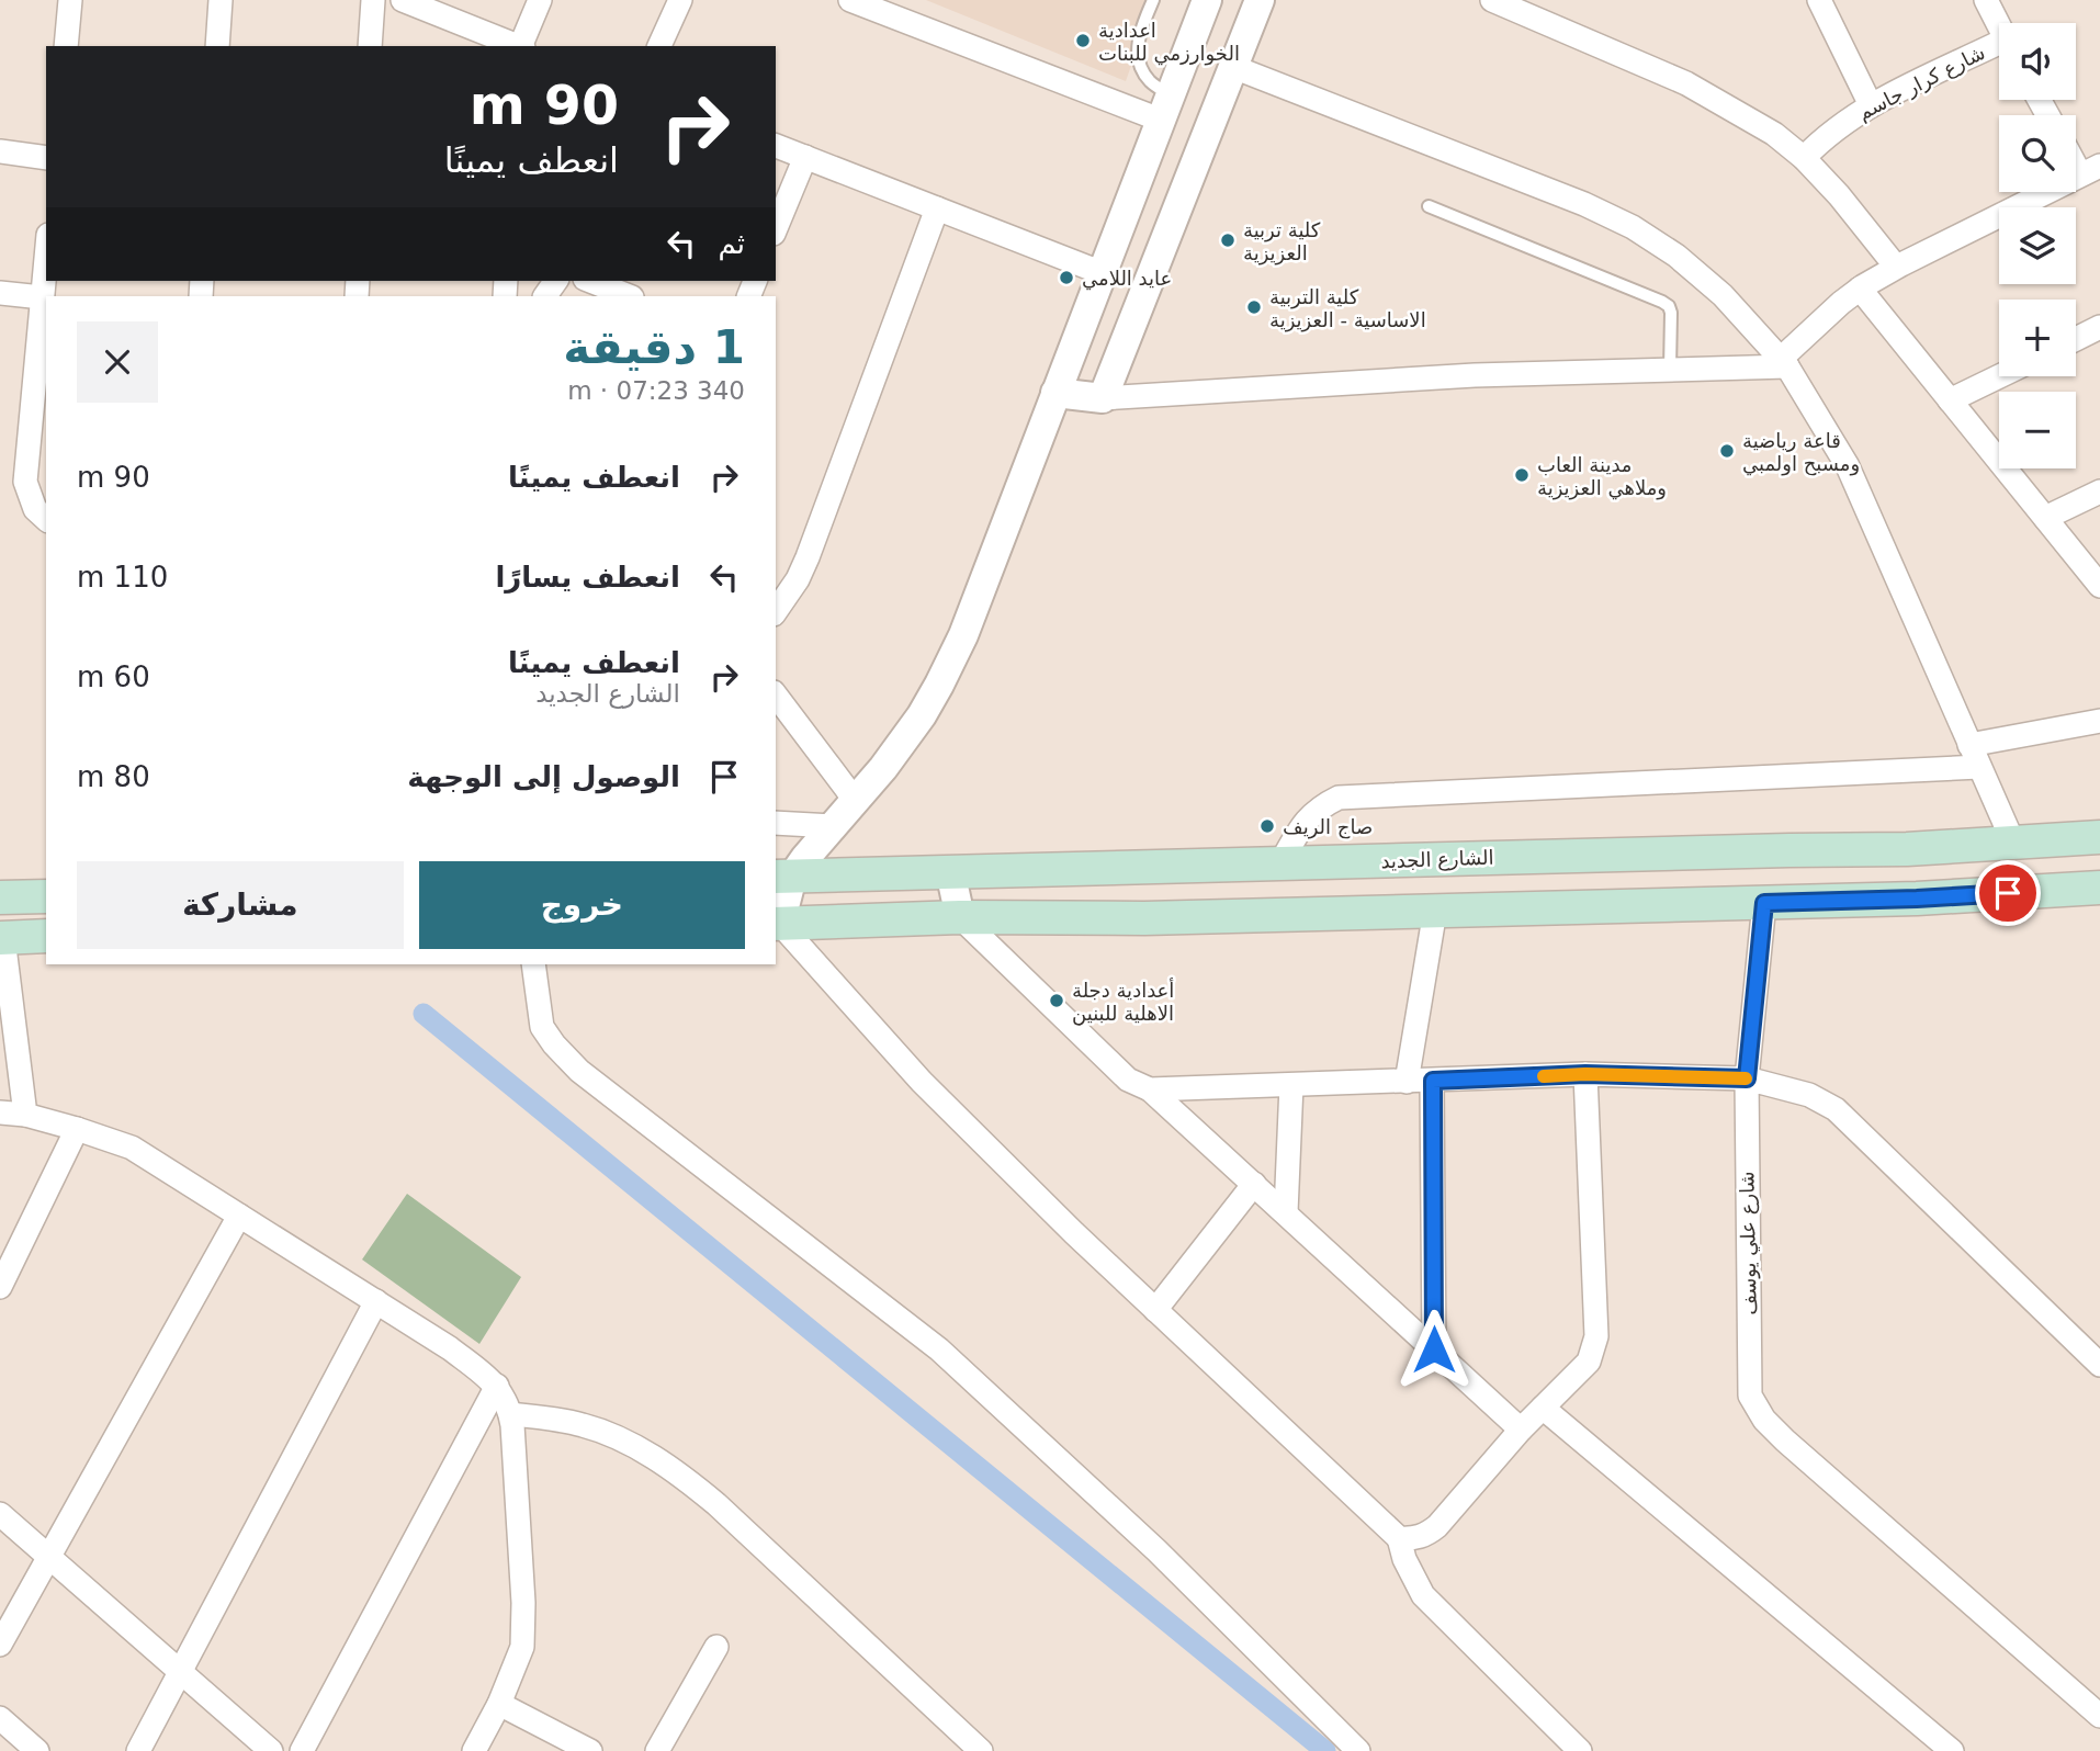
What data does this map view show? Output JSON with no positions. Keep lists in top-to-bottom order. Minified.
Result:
{"streets":{"main road":["الشارع الجديد"],"street":["شارع كرار جاسم","شارع علي يوسف"]},"places":["اعدادية الخوارزمي للبنات","كلية تربية العزيزية","عايد اللامي","كلية التربية الاساسية - العزيزية","قاعة رياضية ومسبح اولمبي","مدينة العاب وملاهي العزيزية","صاج الريف","أعدادية دجلة الاهلية للبنين"],"page":{"map_buttons":["+","−"],"turn":["90 m","انعطف يمينًا"],"then":"ثم","heading":["1 دقيقة","340 m · 07:23"],"list":[{"name":"انعطف يمينًا","value":"90 m"},{"name":"انعطف يسارًا","value":"110 m"},{"name":"انعطف يمينًا","note":"الشارع الجديد","value":"60 m"},{"name":"الوصول إلى الوجهة","value":"80 m"}],"buttons":["خروج","مشاركة"]}}
